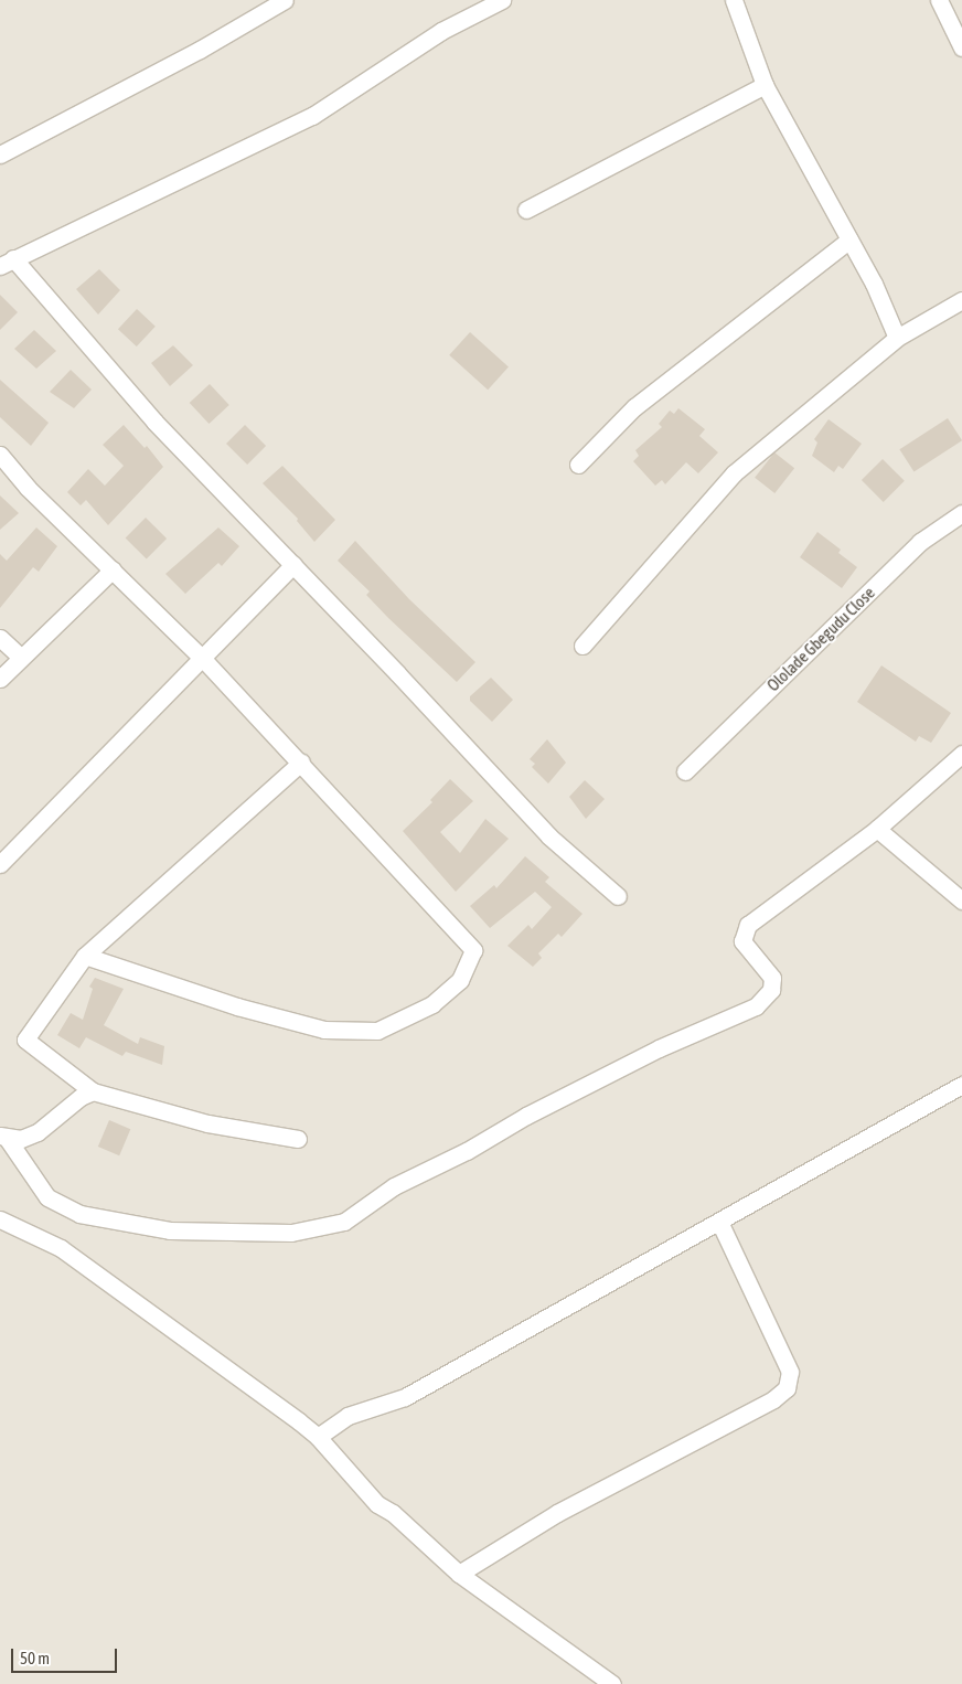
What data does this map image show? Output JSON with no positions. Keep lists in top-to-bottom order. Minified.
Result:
{"streets":{"street":["Ololade Gbegudu Close"]},"scale_bar":"50 m"}
